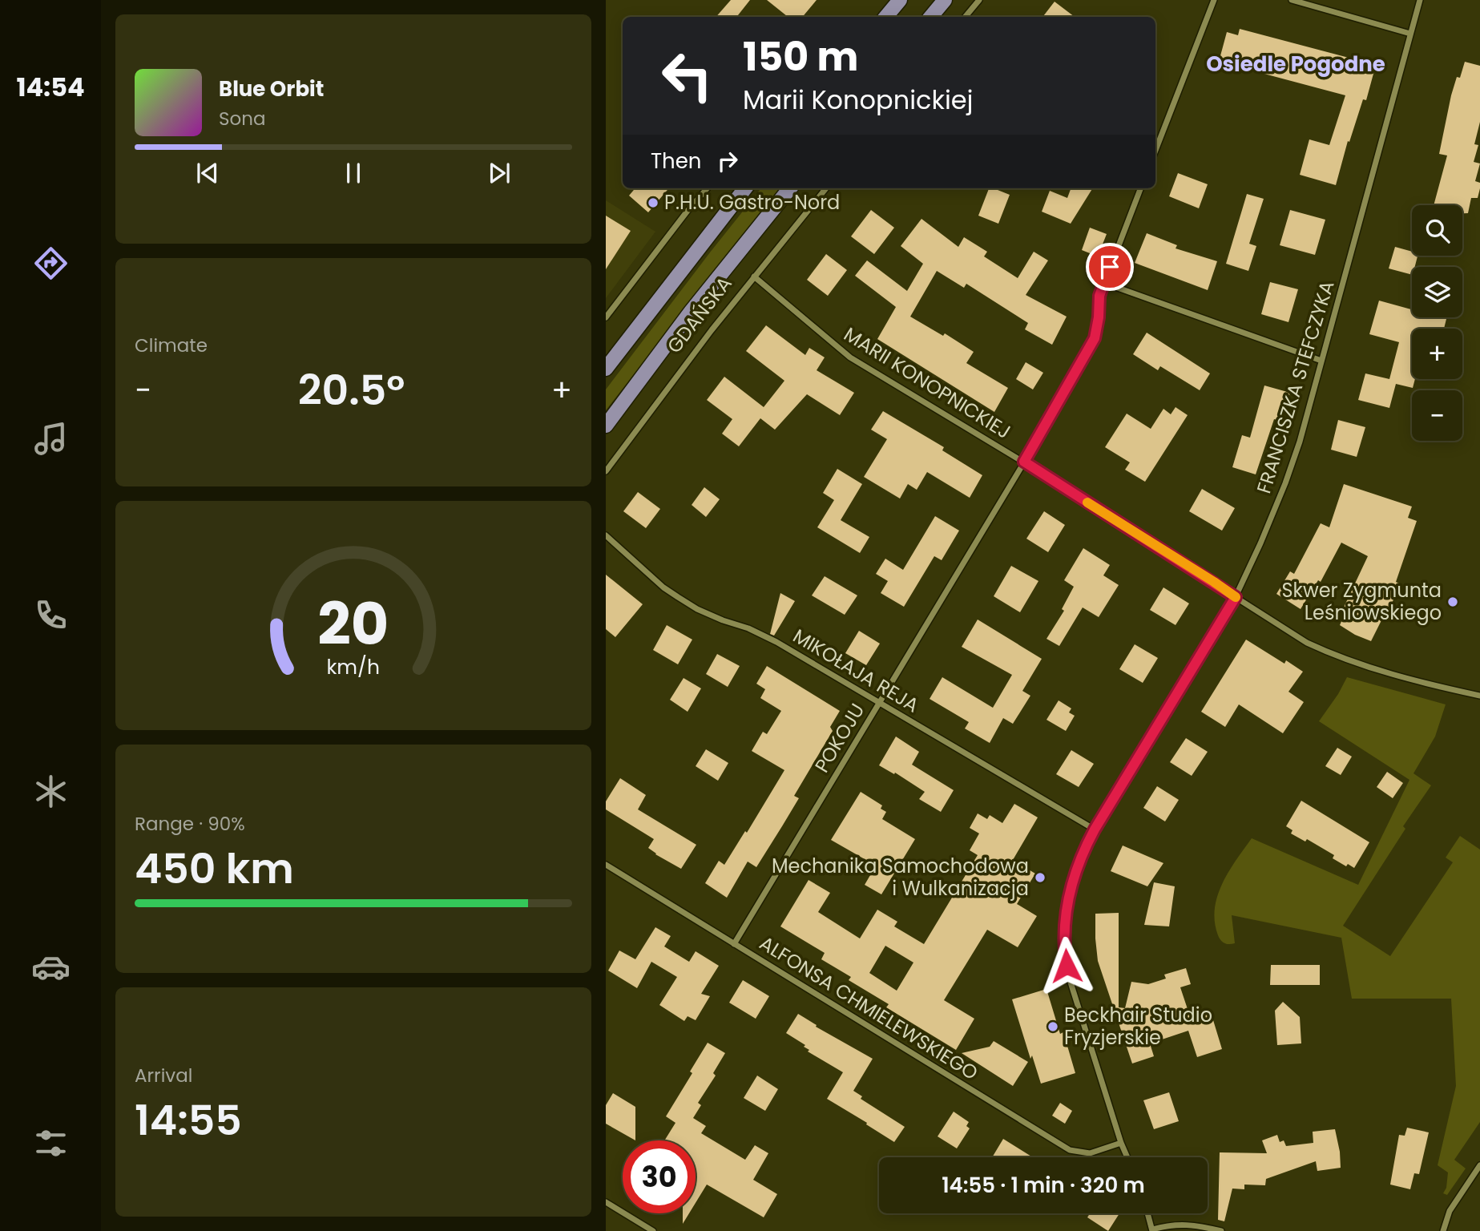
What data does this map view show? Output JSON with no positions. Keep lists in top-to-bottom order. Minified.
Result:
{"streets":{"main road":["GDAŃSKA"],"street":["MARII KONOPNICKIEJ","FRANCISZKA STEFCZYKA","MIKOŁAJA REJA","POKOJU","ALFONSA CHMIELEWSKIEGO"]},"crossings":[["GDAŃSKA","MARII KONOPNICKIEJ"],["MARII KONOPNICKIEJ","FRANCISZKA STEFCZYKA"],["MARII KONOPNICKIEJ","POKOJU"],["FRANCISZKA STEFCZYKA","MIKOŁAJA REJA"],["FRANCISZKA STEFCZYKA","ALFONSA CHMIELEWSKIEGO"],["MIKOŁAJA REJA","POKOJU"],["POKOJU","ALFONSA CHMIELEWSKIEGO"]],"districts":["Osiedle Pogodne"],"places":["P.H.U. Gastro-Nord","Skwer Zygmunta Leśniowskiego","Mechanika Samochodowa i Wulkanizacja","Beckhair Studio Fryzjerskie"],"page":{"tabs":"14:54","turn":["150 m","Marii Konopnickiej"],"song":["Blue Orbit","Sona"],"then":"Then","map_buttons":["+","−"],"tile":["Climate",["Range · 90%","450 km"],["Arrival","14:55"]],"heat":["−","20.5°","+"],"limit":"30","trip":"14:55 · 1 min · 320 m","gauge":["20","km/h"]}}
